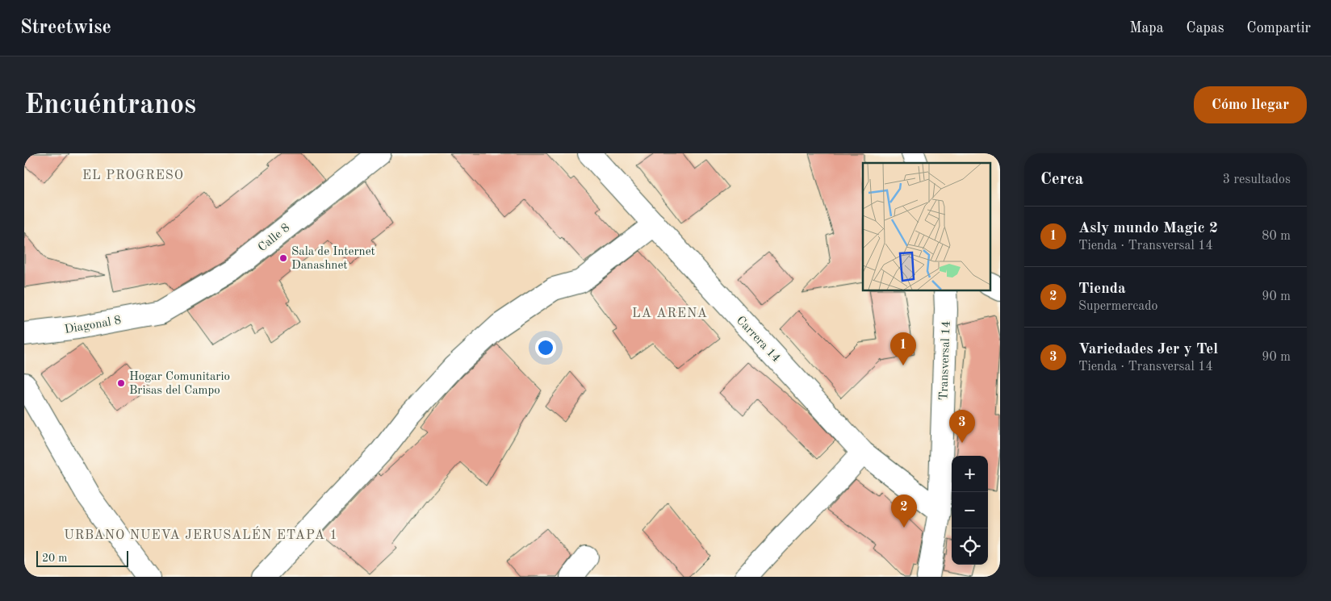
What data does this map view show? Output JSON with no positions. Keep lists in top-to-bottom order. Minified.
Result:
{"streets":{"street":["Calle 8","Diagonal 8","Carrera 14","Transversal 14"]},"crossings":[["Calle 8","Diagonal 8"],["Carrera 14","Transversal 14"]],"districts":["EL PROGRESO","LA ARENA","URBANO NUEVA JERUSALÉN ETAPA 1"],"places":["Sala de Internet Danashnet","Hogar Comunitario Brisas del Campo"],"scale_bar":"20 m","page":{"header":"Streetwise","nav":["Mapa","Capas","Compartir"],"buttons":"Cómo llegar","title":"Encuéntranos","heading":["Cerca","3 resultados"],"list":[{"mark":"1","name":"Asly mundo Magic 2","note":"Tienda · Transversal 14","value":"80 m"},{"mark":"2","name":"Tienda","note":"Supermercado","value":"90 m"},{"mark":"3","name":"Variedades Jer y Tel","note":"Tienda · Transversal 14","value":"90 m"}],"pins":["1","3","2"],"map_buttons":["+","−"],"scale":"20 m"}}
